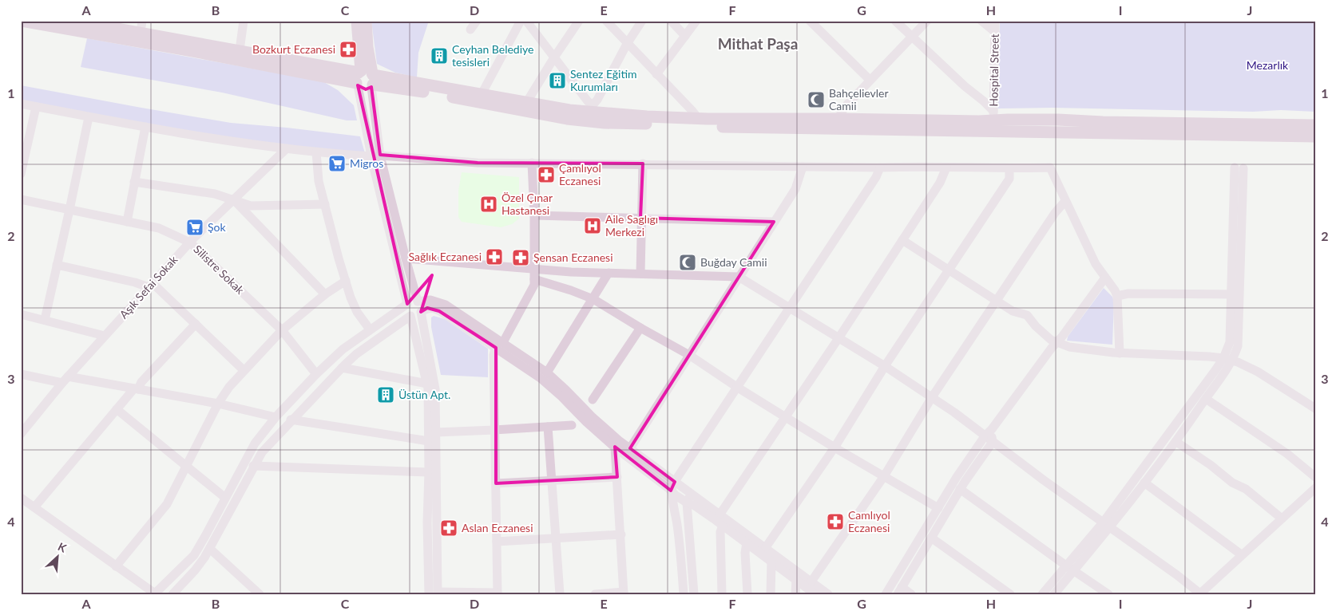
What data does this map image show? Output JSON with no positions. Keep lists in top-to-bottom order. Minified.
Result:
{"streets":{"street":["Hospital Street","Silistre Sokak","Aşık Sefai Sokak"]},"crossings":[["Silistre Sokak","Aşık Sefai Sokak"]],"districts":["Mithat Paşa"],"parks":["Mezarlık"],"places":{"pharmacy":["Bozkurt Eczanesi","Çamlıyol Eczanesi","Sağlık Eczanesi","Şensan Eczanesi","Camlıyol Eczanesi","Aslan Eczanesi"],"building":["Ceyhan Belediye tesisleri","Sentez Eğitim Kurumları","Üstün Apt."],"mosque":["Bahçelievler Camii","Buğday Camii"],"supermarket":["Migros","Şok"],"hospital":["Özel Çınar Hastanesi","Aile Saglıgı Merkezi"]},"north":"top right","grid":{"columns":["A","B","C","D","E","F","G","H","I","J"],"rows":["1","2","3","4"]}}
